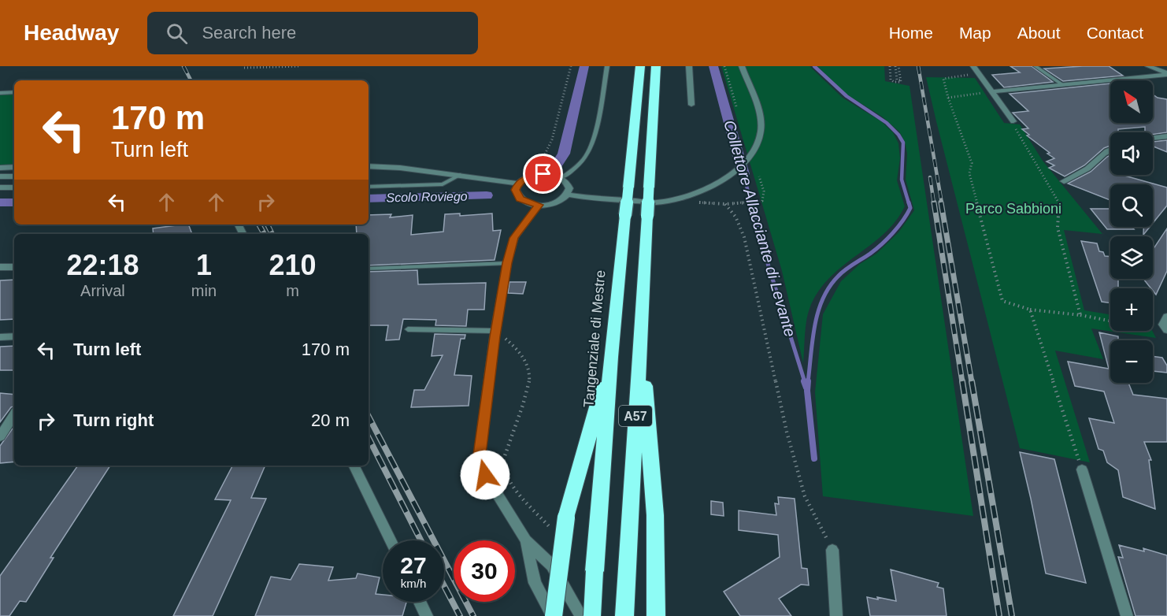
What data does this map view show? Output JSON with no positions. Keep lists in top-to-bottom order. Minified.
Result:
{"streets":{"highway":["Tangenziale di Mestre","A57"]},"crossings":[["Tangenziale di Mestre","A57"]],"water":["Scolo Roviego","Collettore Allacciante di Levante"],"parks":["Parco Sabbioni"],"north":"top left","page":{"header":"Headway","search":"Search here","nav":["Home","Map","About","Contact"],"map_buttons":["+","−"],"turn":["170 m","Turn left"],"eta":["22:18","Arrival","1","min","210","m"],"list":[{"name":"Turn left","value":"170 m"},{"name":"Turn right","value":"20 m"}],"speed":"27 km/h","limit":"30"}}
